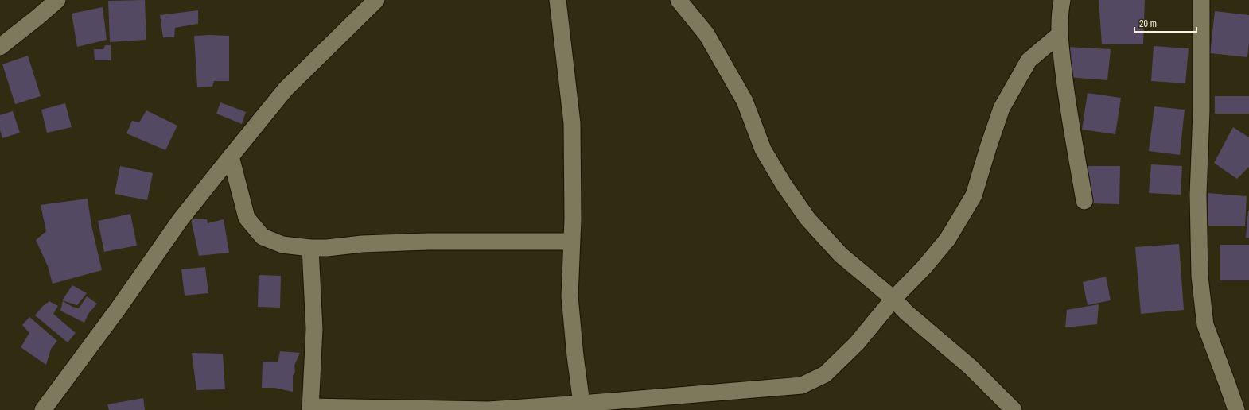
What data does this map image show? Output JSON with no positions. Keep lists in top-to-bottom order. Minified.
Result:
{"scale_bar":"20 m"}
